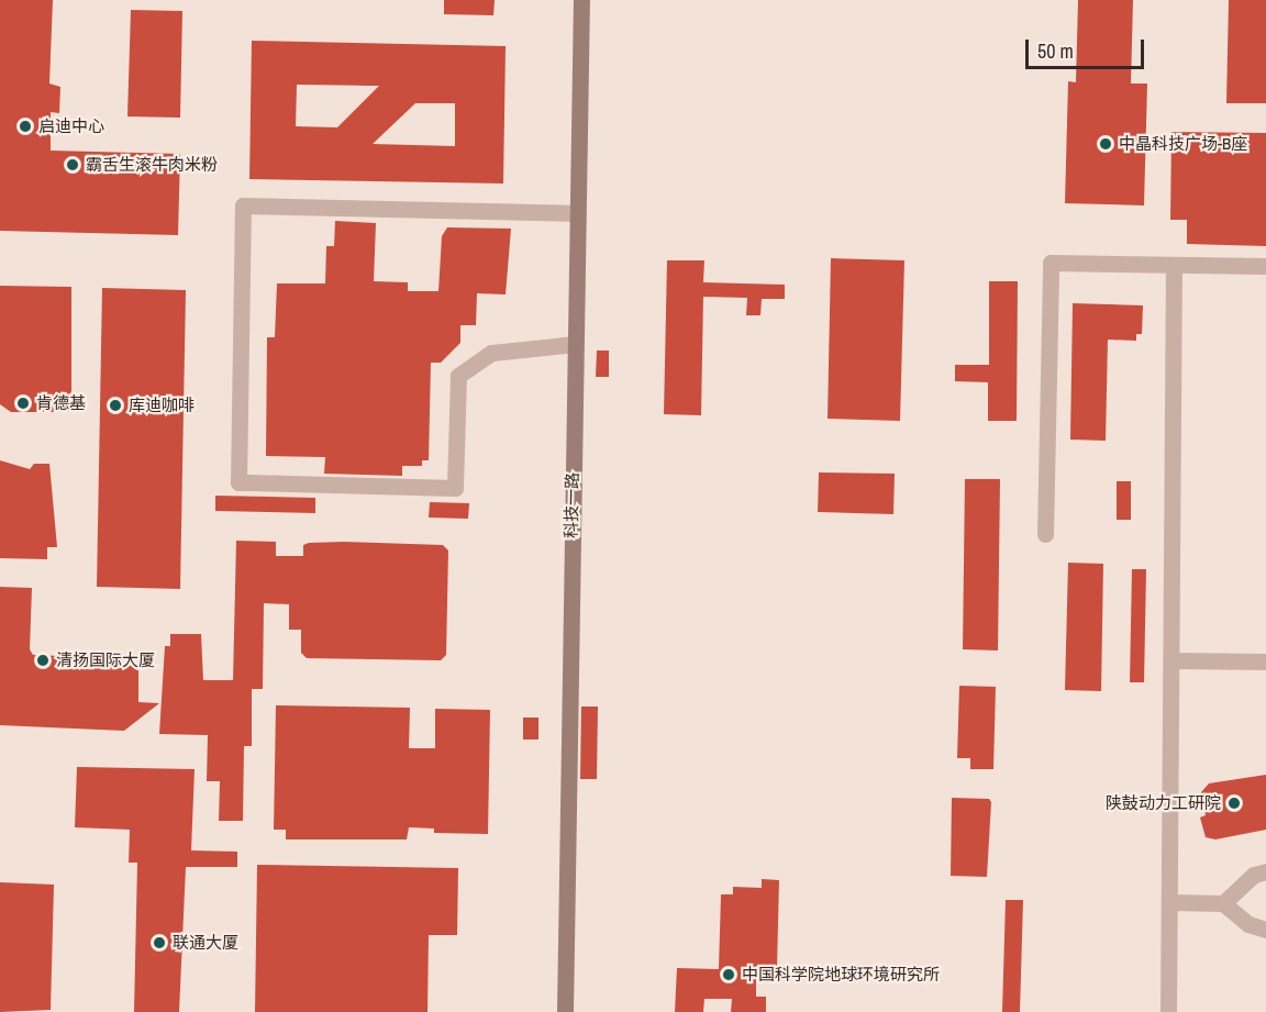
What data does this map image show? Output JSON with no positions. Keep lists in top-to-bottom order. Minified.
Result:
{"streets":{"street":["科技一路"]},"places":["启迪中心","中晶科技广场-B座","霸舌生滚牛肉米粉","肯德基","库迪咖啡","清扬国际大厦","陕鼓动力工研院","联通大厦","中国科学院地球环境研究所"],"scale_bar":"50 m"}
